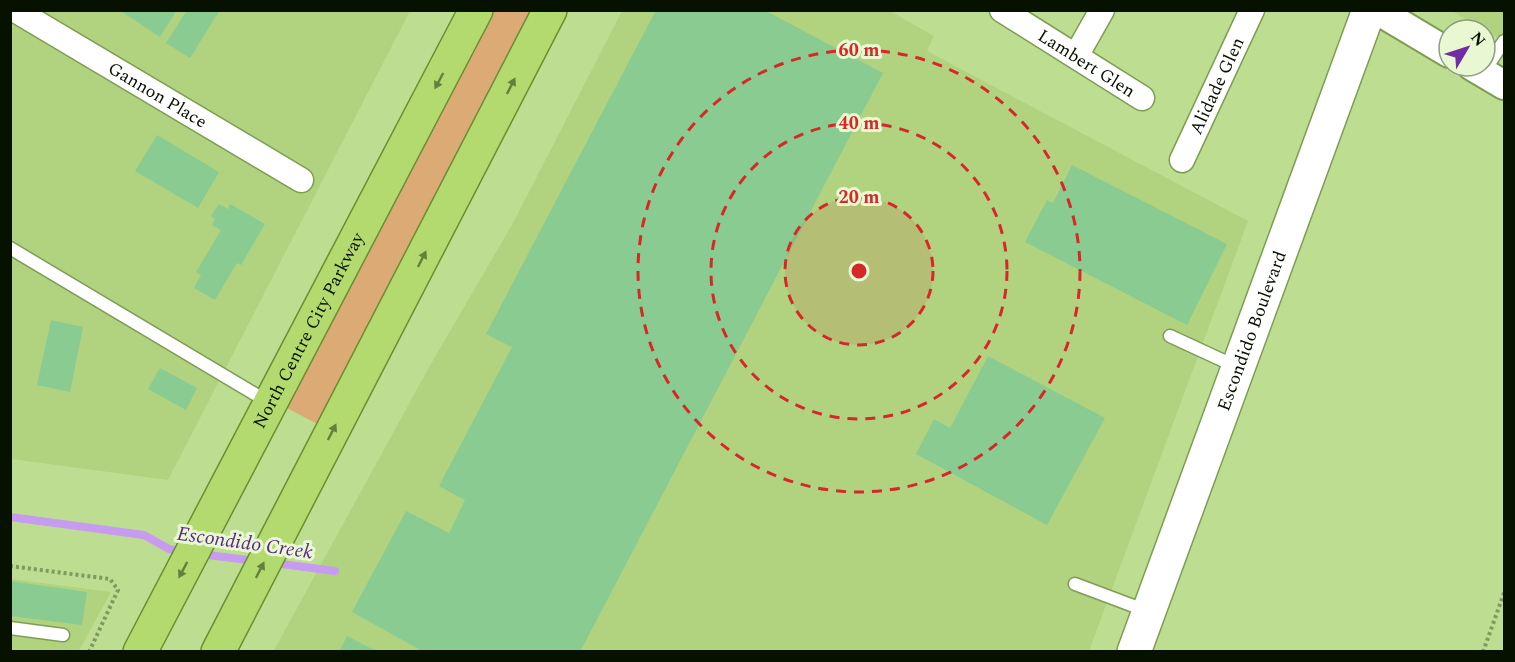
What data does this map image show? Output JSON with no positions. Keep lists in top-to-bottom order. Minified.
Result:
{"streets":{"highway":["North Centre City Parkway"],"main road":["Escondido Boulevard"],"street":["Lambert Glen","Alidade Glen","Gannon Place"]},"water":["Escondido Creek"],"north":"top right","rings":["60 m","40 m","20 m"]}
